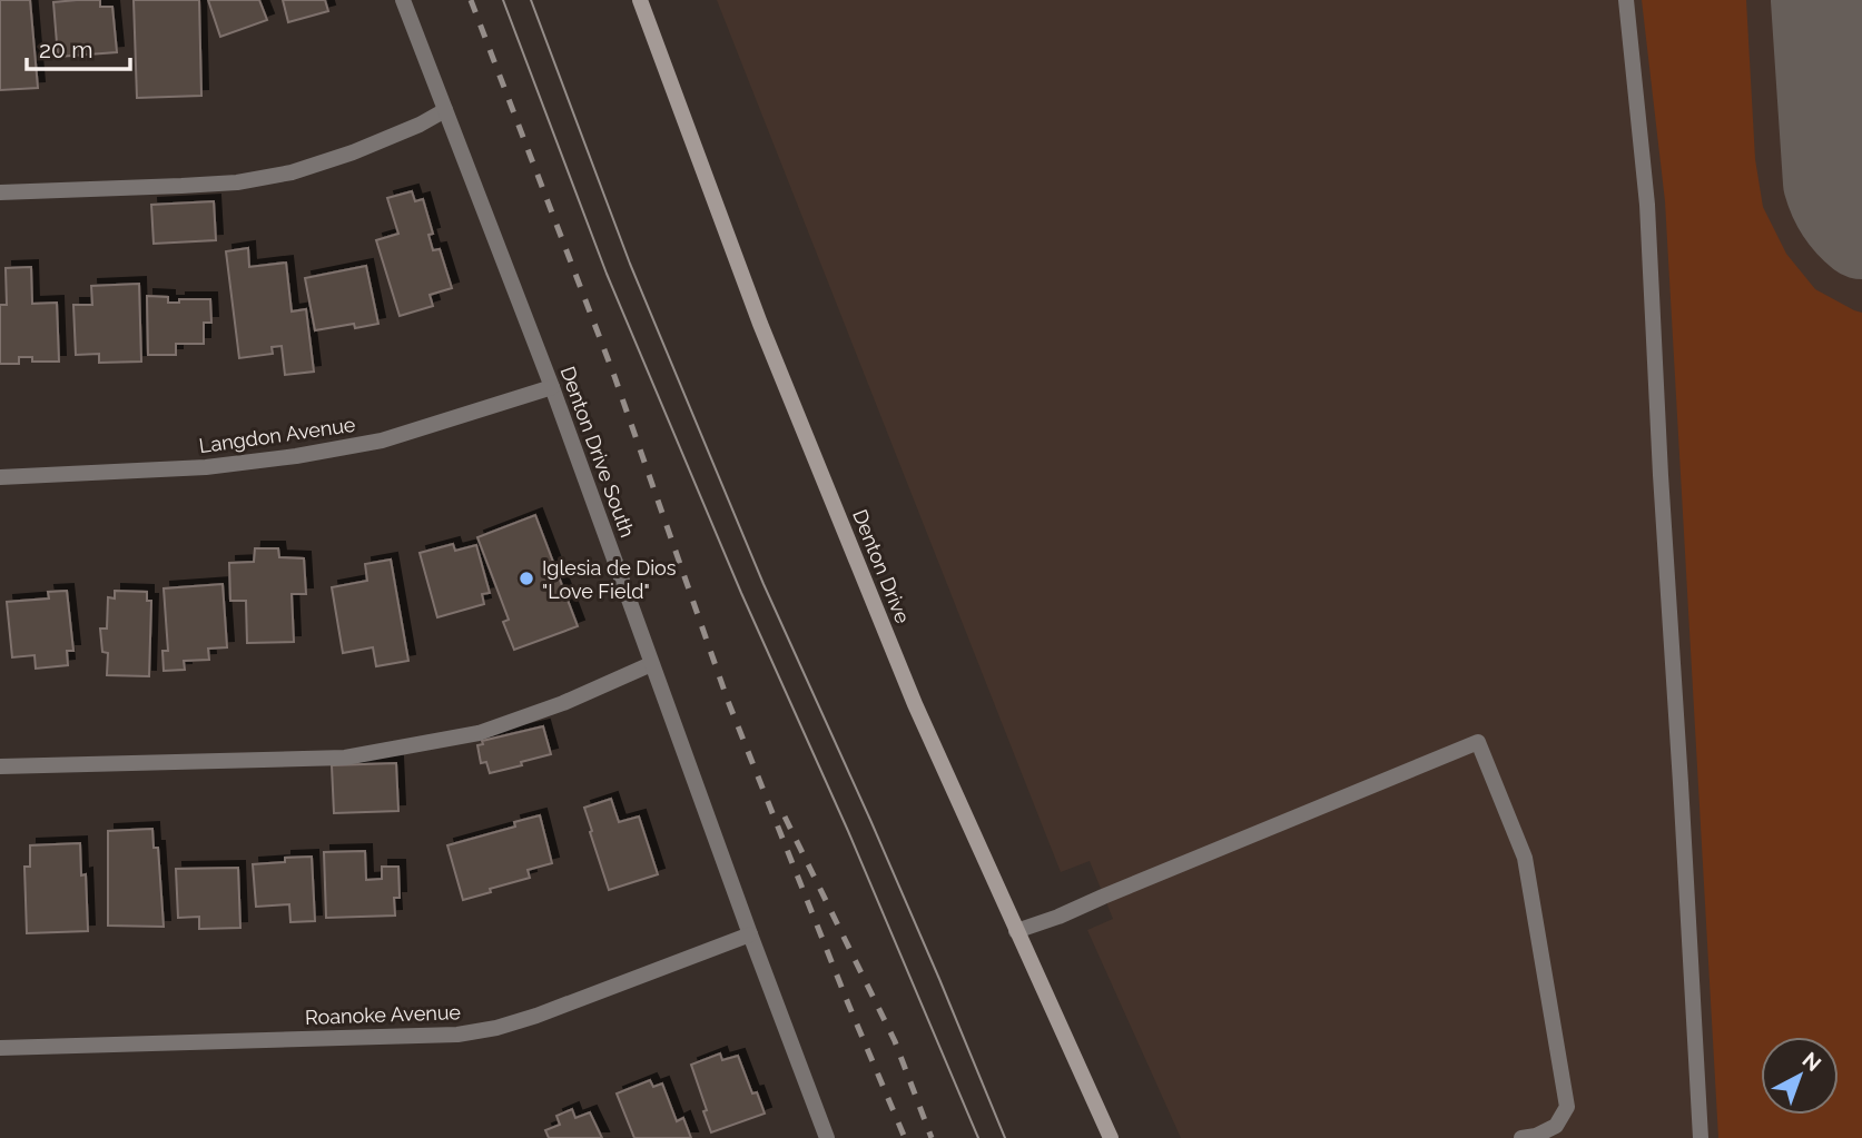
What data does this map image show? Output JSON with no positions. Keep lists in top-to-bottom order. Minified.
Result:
{"streets":{"main road":["Denton Drive"],"street":["Langdon Avenue","Denton Drive South","Roanoke Avenue"]},"crossings":[["Langdon Avenue","Denton Drive South"],["Denton Drive South","Roanoke Avenue"]],"places":["Iglesia de Dios \"Love Field\""],"scale_bar":"20 m","north":"top right"}
